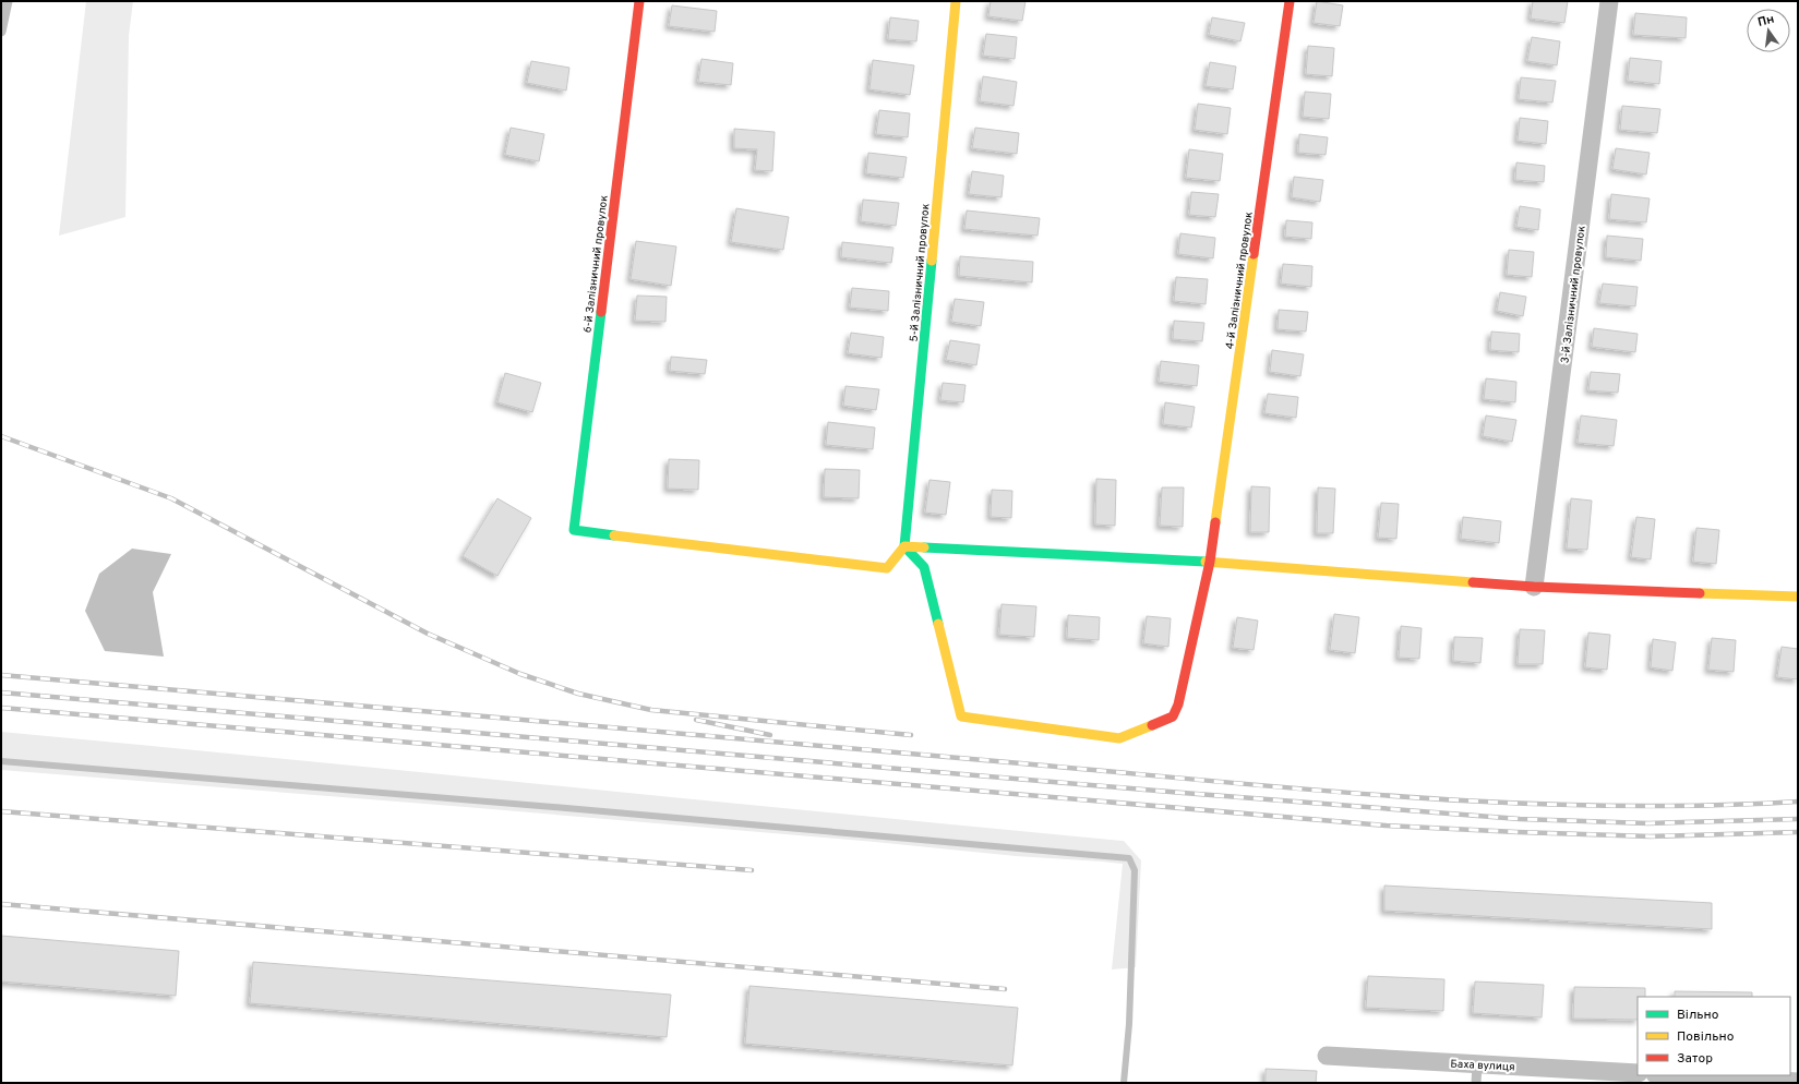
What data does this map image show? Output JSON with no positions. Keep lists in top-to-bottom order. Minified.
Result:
{"streets":{"street":["6-й Залізничний провулок","5-й Залізничний провулок","4-й Залізничний провулок","3-й Залізничний провулок","Баха вулиця"]},"crossings":[["6-й Залізничний провулок","5-й Залізничний провулок"],["6-й Залізничний провулок","4-й Залізничний провулок"],["5-й Залізничний провулок","4-й Залізничний провулок"]],"legend":["Вільно","Повільно","Затор"],"north":"top"}
